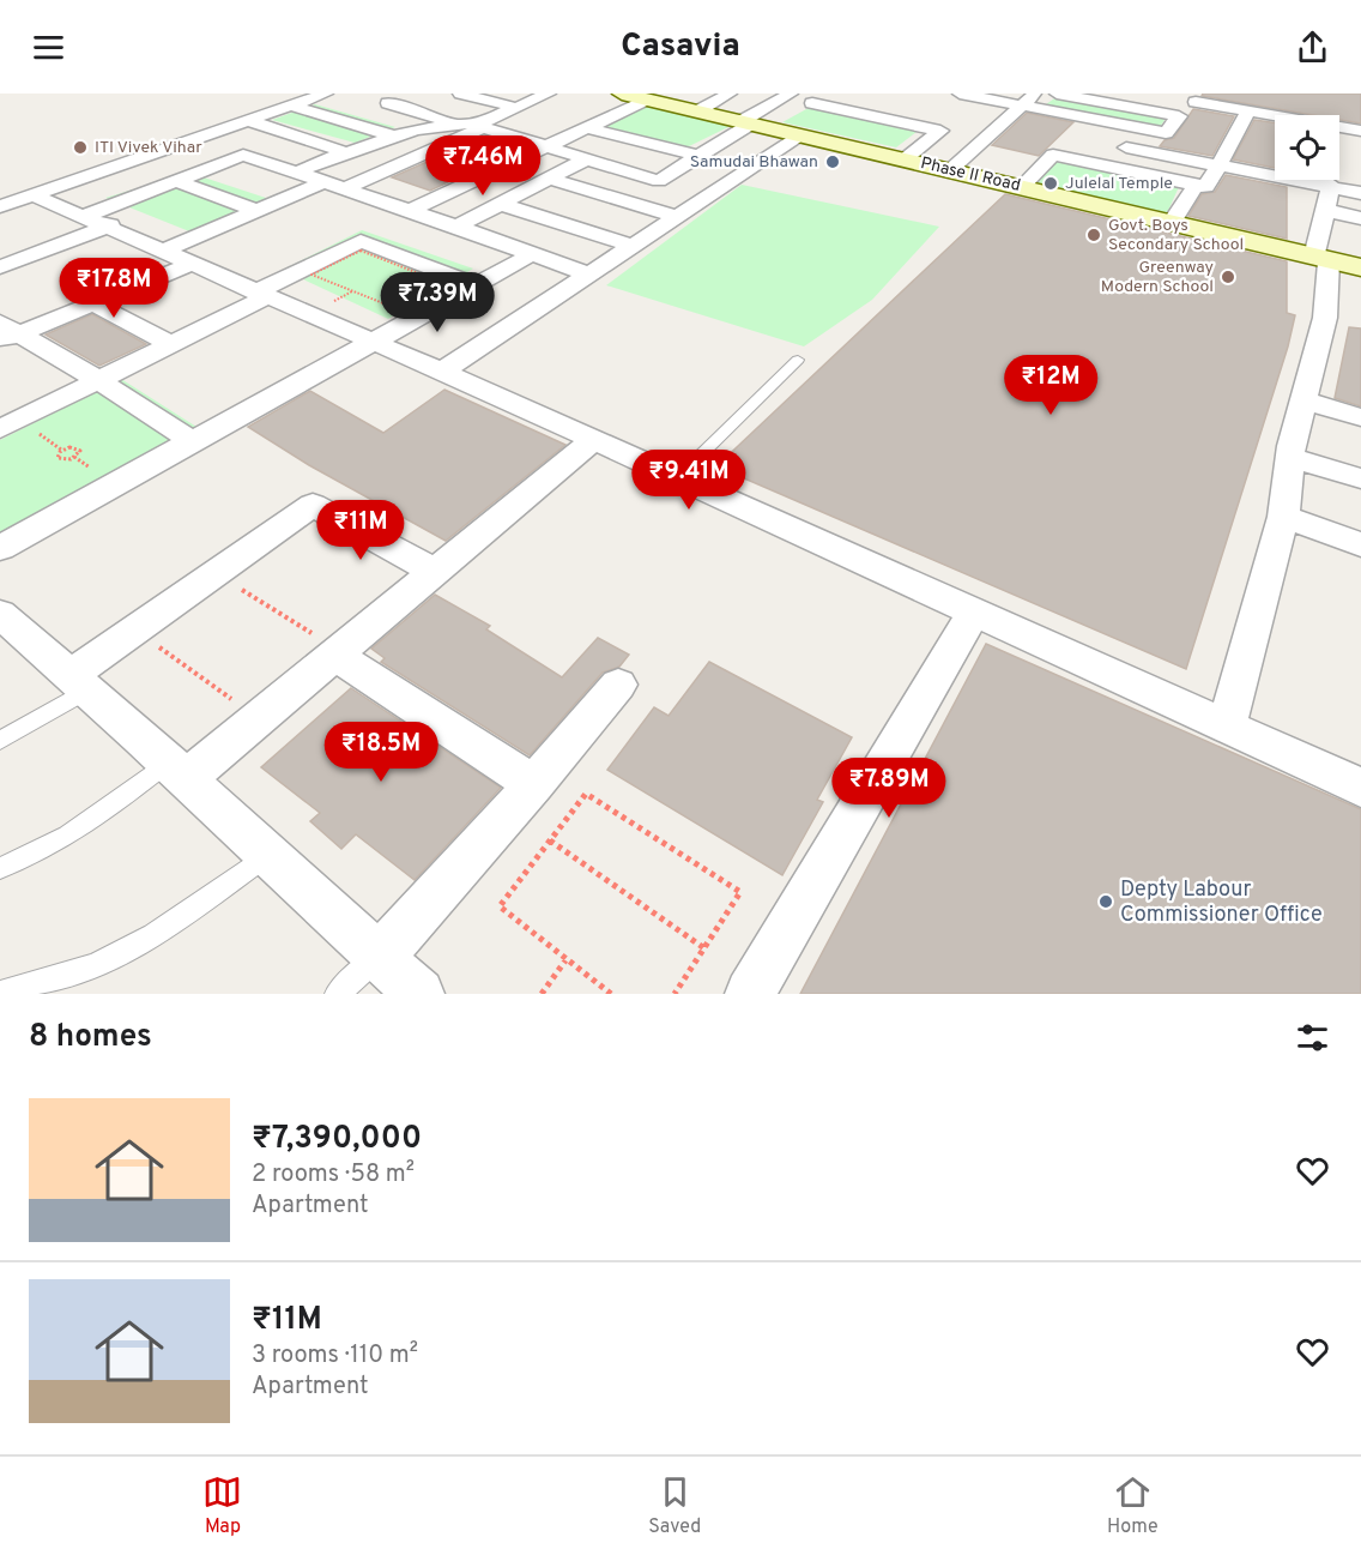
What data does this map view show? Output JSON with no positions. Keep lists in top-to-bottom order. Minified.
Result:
{"streets":{"street":["Phase II Road"]},"places":["ITI Vivek Vihar","Samudai Bhawan","Julelal Temple","Govt. Boys Secondary School","Greenway Modern School","Depty Labour Commissioner Office"],"page":{"header":"Casavia","price":["₹7.46M","₹17.8M","₹7.39M","₹12M","₹9.41M","₹11M","₹18.5M","₹7.89M"],"heading":"8 homes","list":[{"name":"₹7,390,000","note":"2 rooms · 58 m² · Apartment"},{"name":"₹11M","note":"3 rooms · 110 m² · Apartment"}],"tabs":["Map","Saved","Home"]}}
